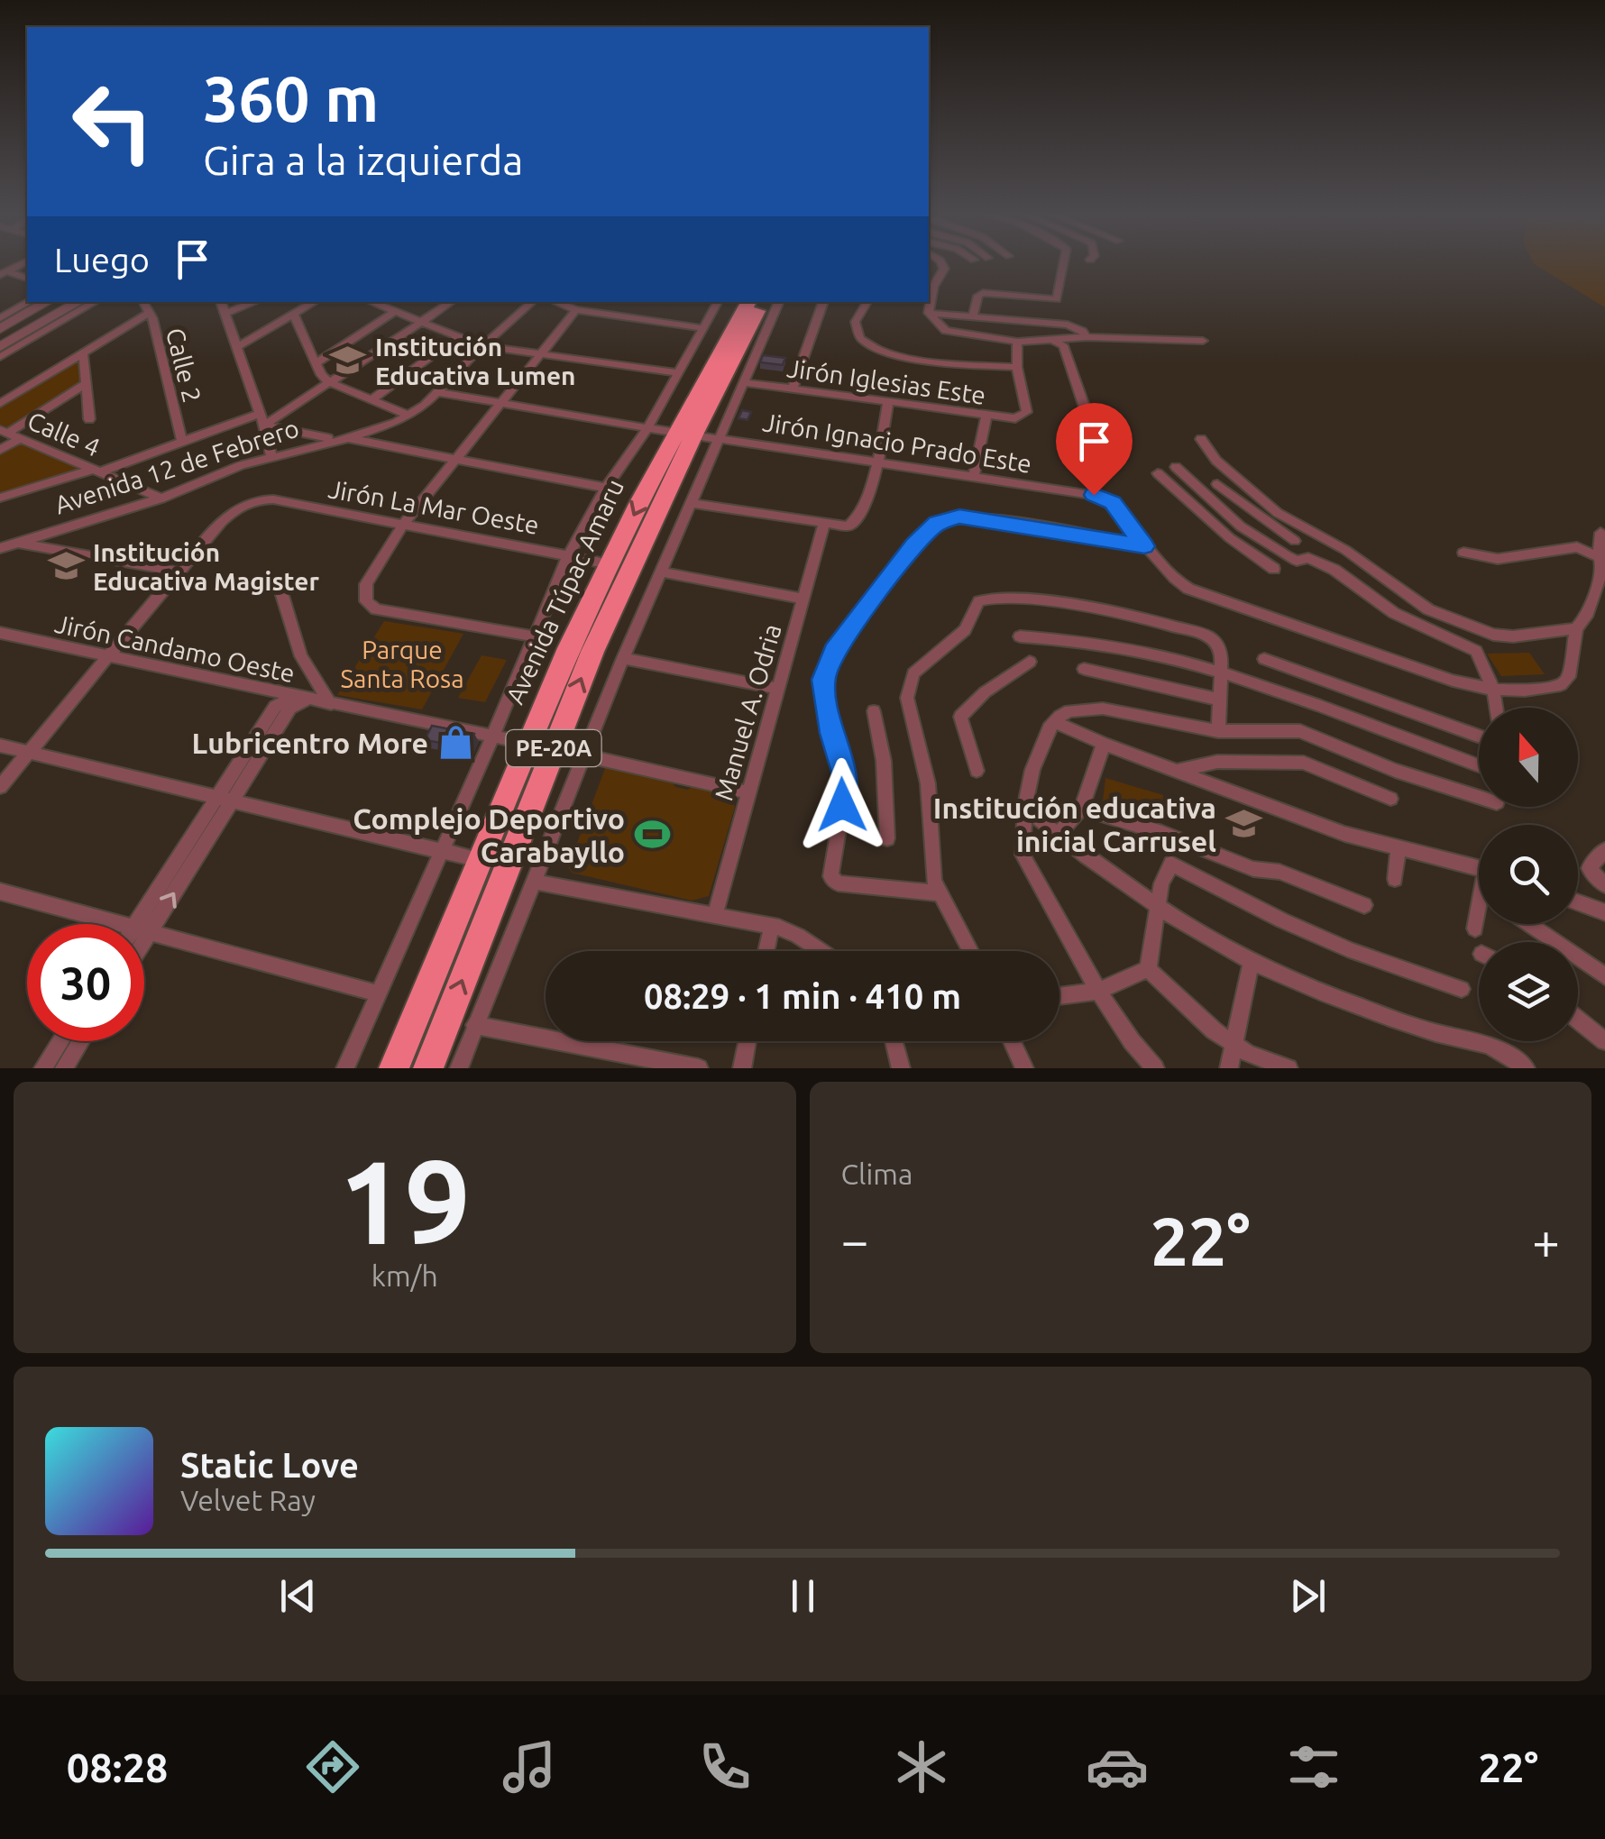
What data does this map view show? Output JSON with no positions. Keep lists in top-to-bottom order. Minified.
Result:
{"streets":{"highway":["Avenida Túpac Amaru","PE-20A"],"street":["Calle 2","Jirón Iglesias Este","Calle 4","Jirón Ignacio Prado Este","Avenida 12 de Febrero","Jirón La Mar Oeste","Jirón Candamo Oeste","Manuel A. Odria"]},"crossings":[["Jirón Iglesias Este","Avenida Túpac Amaru"],["Calle 4","Avenida 12 de Febrero"],["Jirón Ignacio Prado Este","Avenida 12 de Febrero"],["Jirón Ignacio Prado Este","Avenida Túpac Amaru"],["Jirón La Mar Oeste","Avenida Túpac Amaru"],["Avenida Túpac Amaru","Jirón Candamo Oeste"],["Jirón Candamo Oeste","Manuel A. Odria"]],"parks":["Parque Santa Rosa"],"places":{"school or university":["Institución Educativa Lumen","Institución Educativa Magister","Institución educativa inicial Carrusel"],"shop":["Lubricentro More"],"sports":["Complejo Deportivo Carabayllo"]},"north":"top","page":{"turn":["360 m","Gira a la izquierda"],"then":"Luego","limit":"30","trip":"08:29 · 1 min · 410 m","tile":[["19","km/h"],"Clima"],"heat":["−","22°","+"],"song":["Static Love","Velvet Ray"],"tabs":["08:28","22°"]}}
